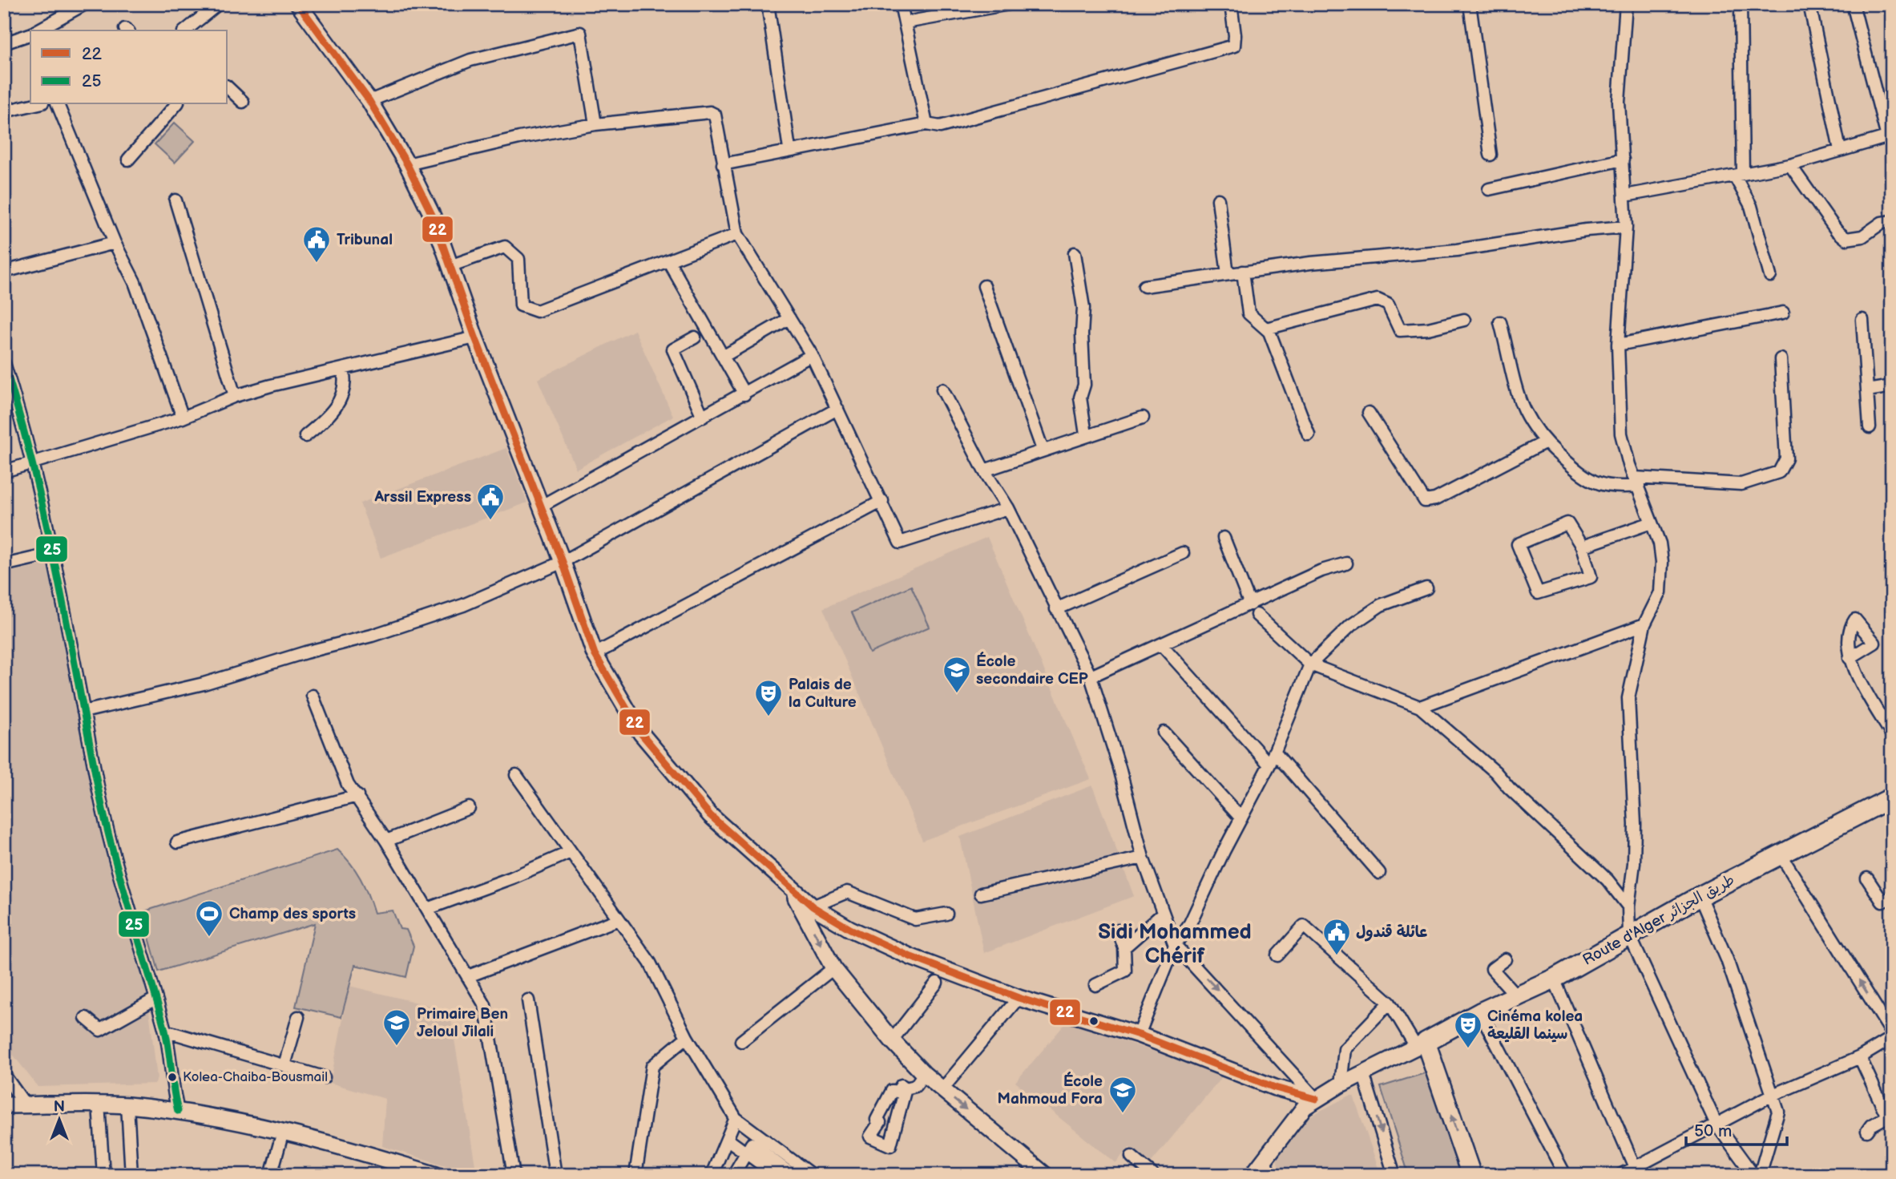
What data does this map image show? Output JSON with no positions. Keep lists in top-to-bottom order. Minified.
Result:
{"streets":{"main road":["Route d'Alger طريق الجزائر"]},"districts":["Sidi Mohammed Chérif"],"places":{"public building":["Tribunal","Arssil Express","عائلة قندول"],"school or university":["École secondaire CEP","Primaire Ben Jeloul Jilali","École Mahmoud Fora"],"theatre":["Palais de la Culture","Cinéma kolea سينما القليعة"],"sports":["Champ des sports"],"other":["Kolea-Chaiba-Bousmail"]},"lines":["transit line 22","transit line 25"],"legend":["22","25"],"scale_bar":"50 m","north":"top"}
